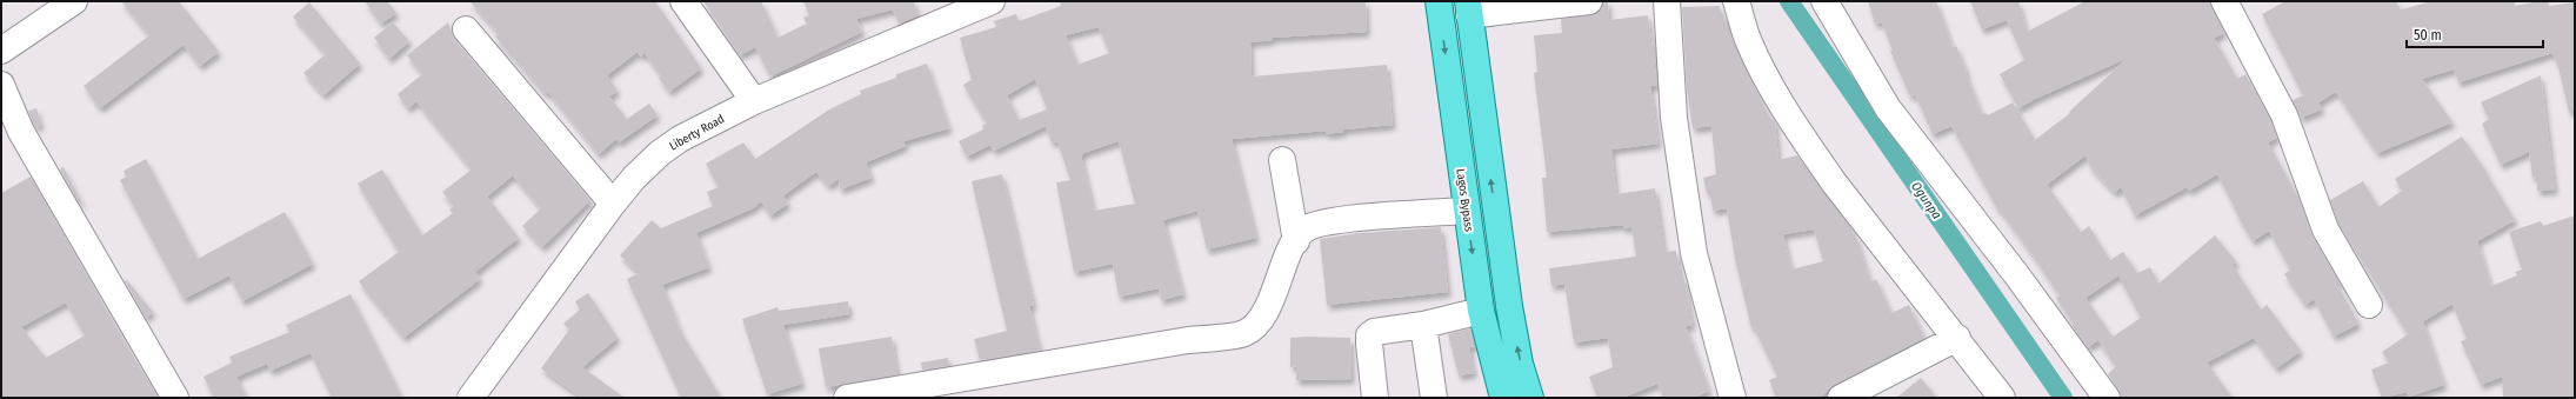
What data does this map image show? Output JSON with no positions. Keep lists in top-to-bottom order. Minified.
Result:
{"streets":{"main road":["Lagos Bypass"],"street":["Liberty Road"]},"water":["Ogunpa"],"scale_bar":"50 m"}
